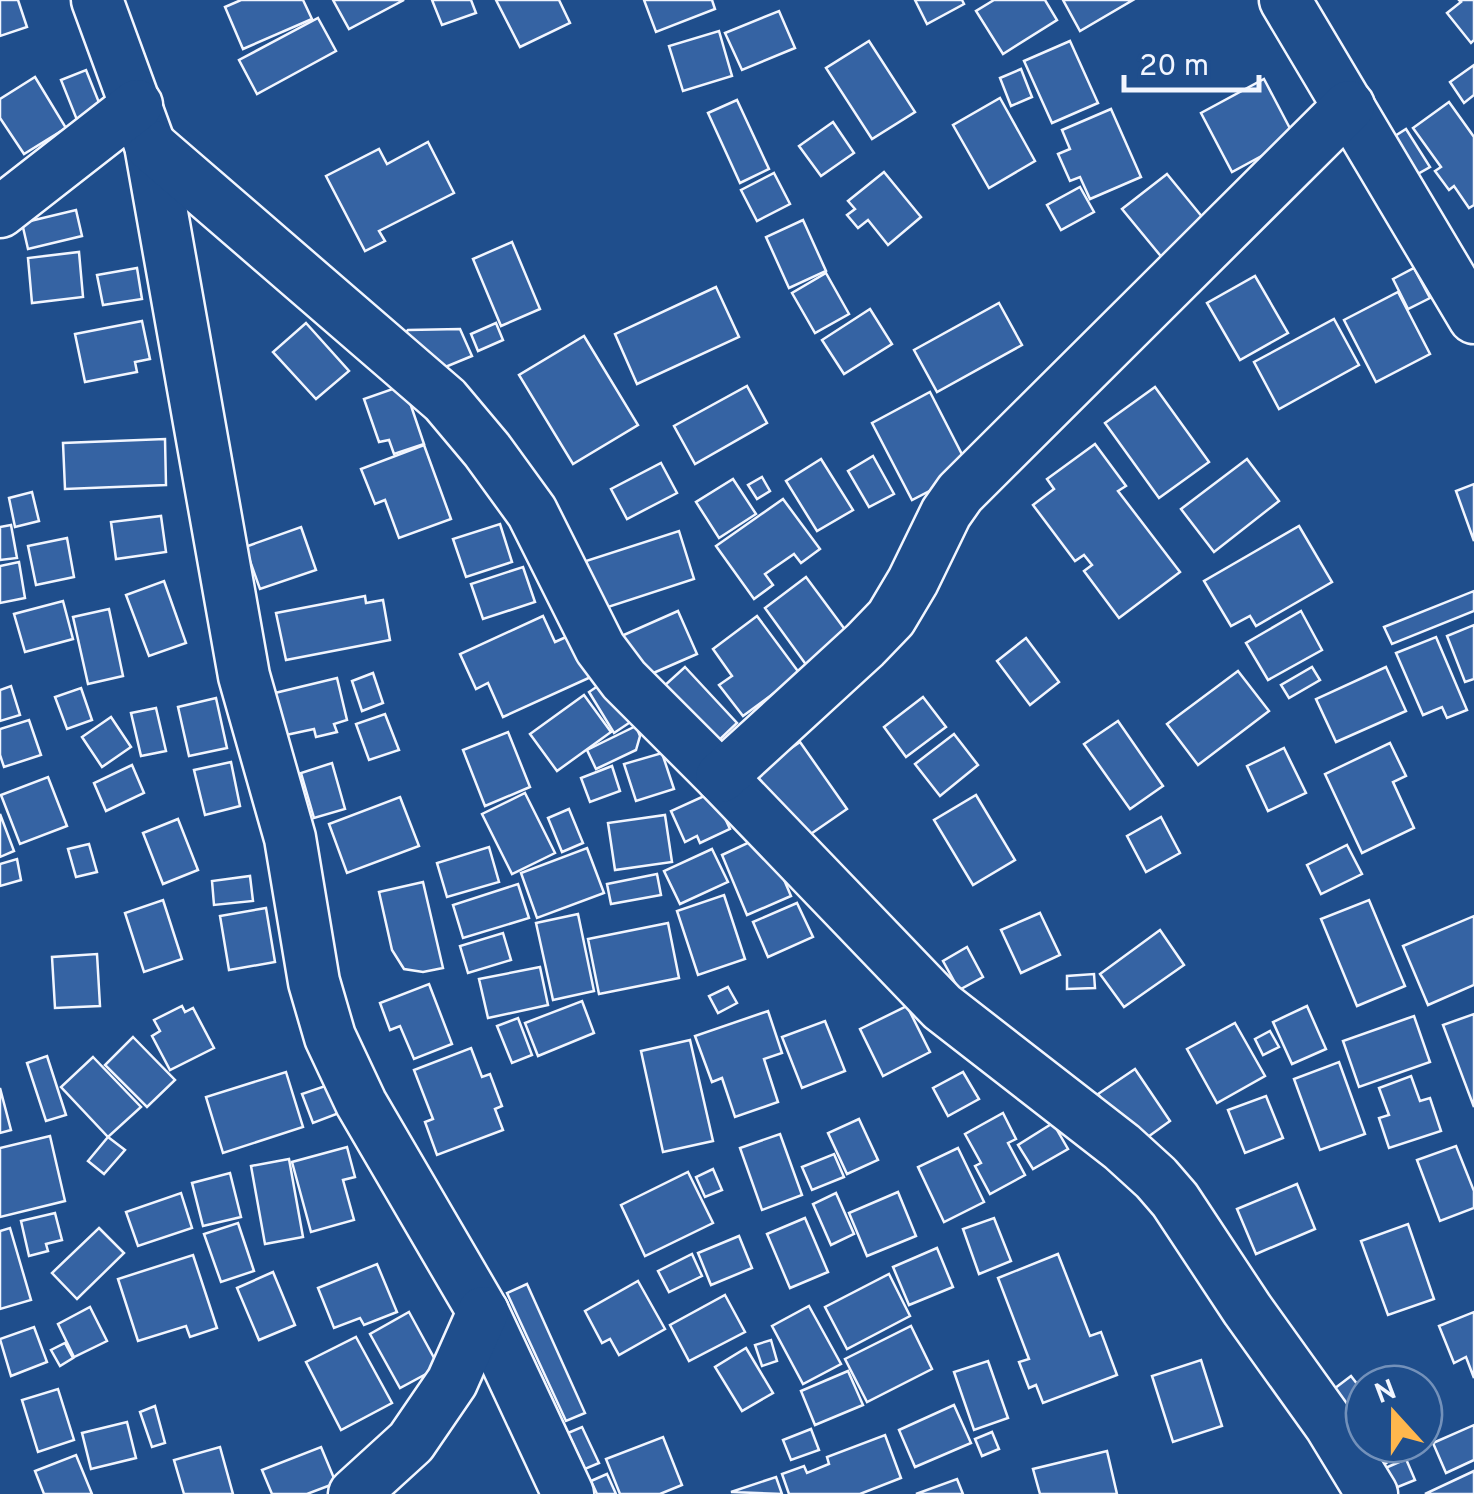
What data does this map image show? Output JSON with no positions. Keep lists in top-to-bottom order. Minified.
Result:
{"scale_bar":"20 m","north":"top"}
